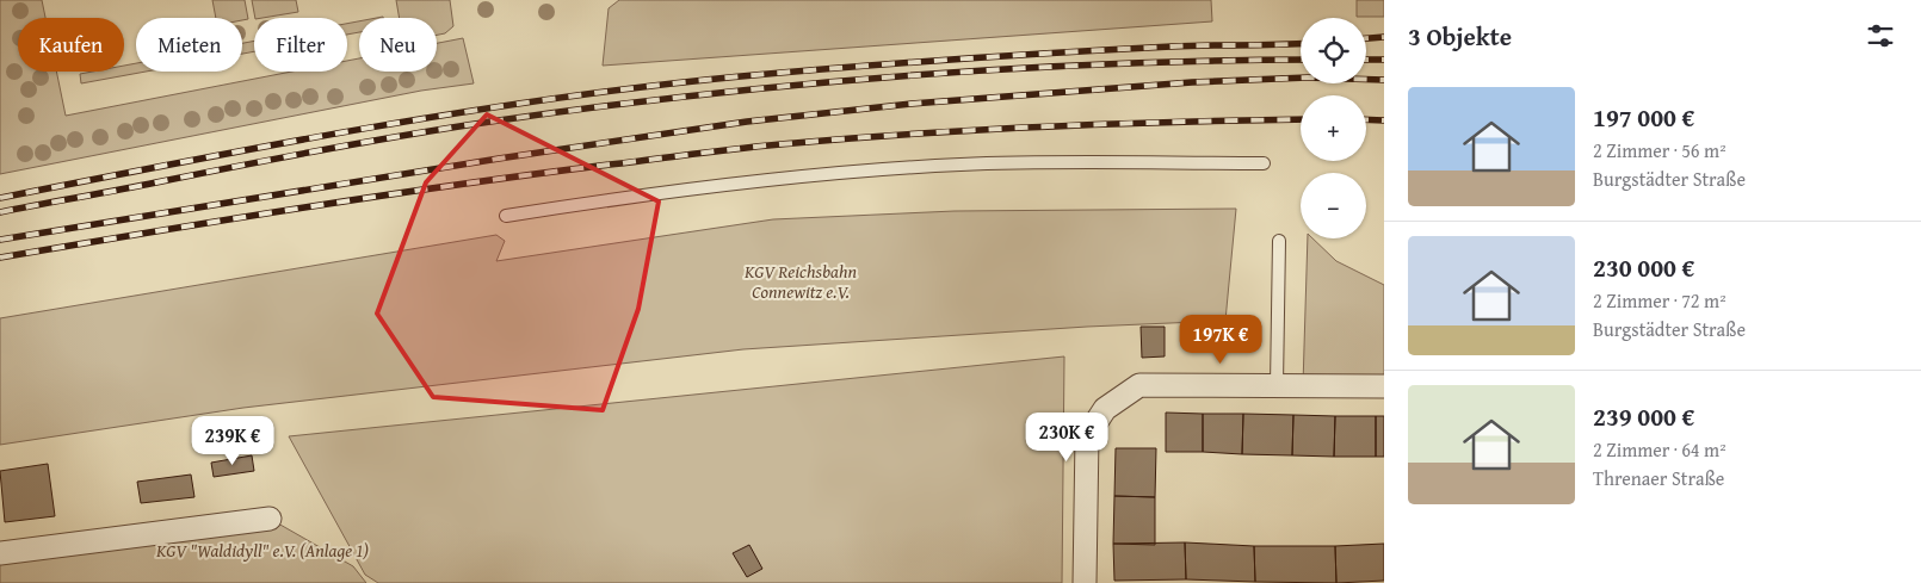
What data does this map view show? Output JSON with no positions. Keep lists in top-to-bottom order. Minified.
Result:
{"parks":["KGV Reichsbahn Connewitz e.V.","KGV \"Waldidyll\" e.V. (Anlage 1)"],"page":{"heading":"3 Objekte","map_buttons":["+","−"],"chip":["Kaufen","Mieten","Filter","Neu"],"list":[{"name":"197 000 €","note":"2 Zimmer · 56 m² · Burgstädter Straße"},{"name":"230 000 €","note":"2 Zimmer · 72 m² · Burgstädter Straße"},{"name":"239 000 €","note":"2 Zimmer · 64 m² · Threnaer Straße"}],"price":["197K €","230K €","239K €"]}}
